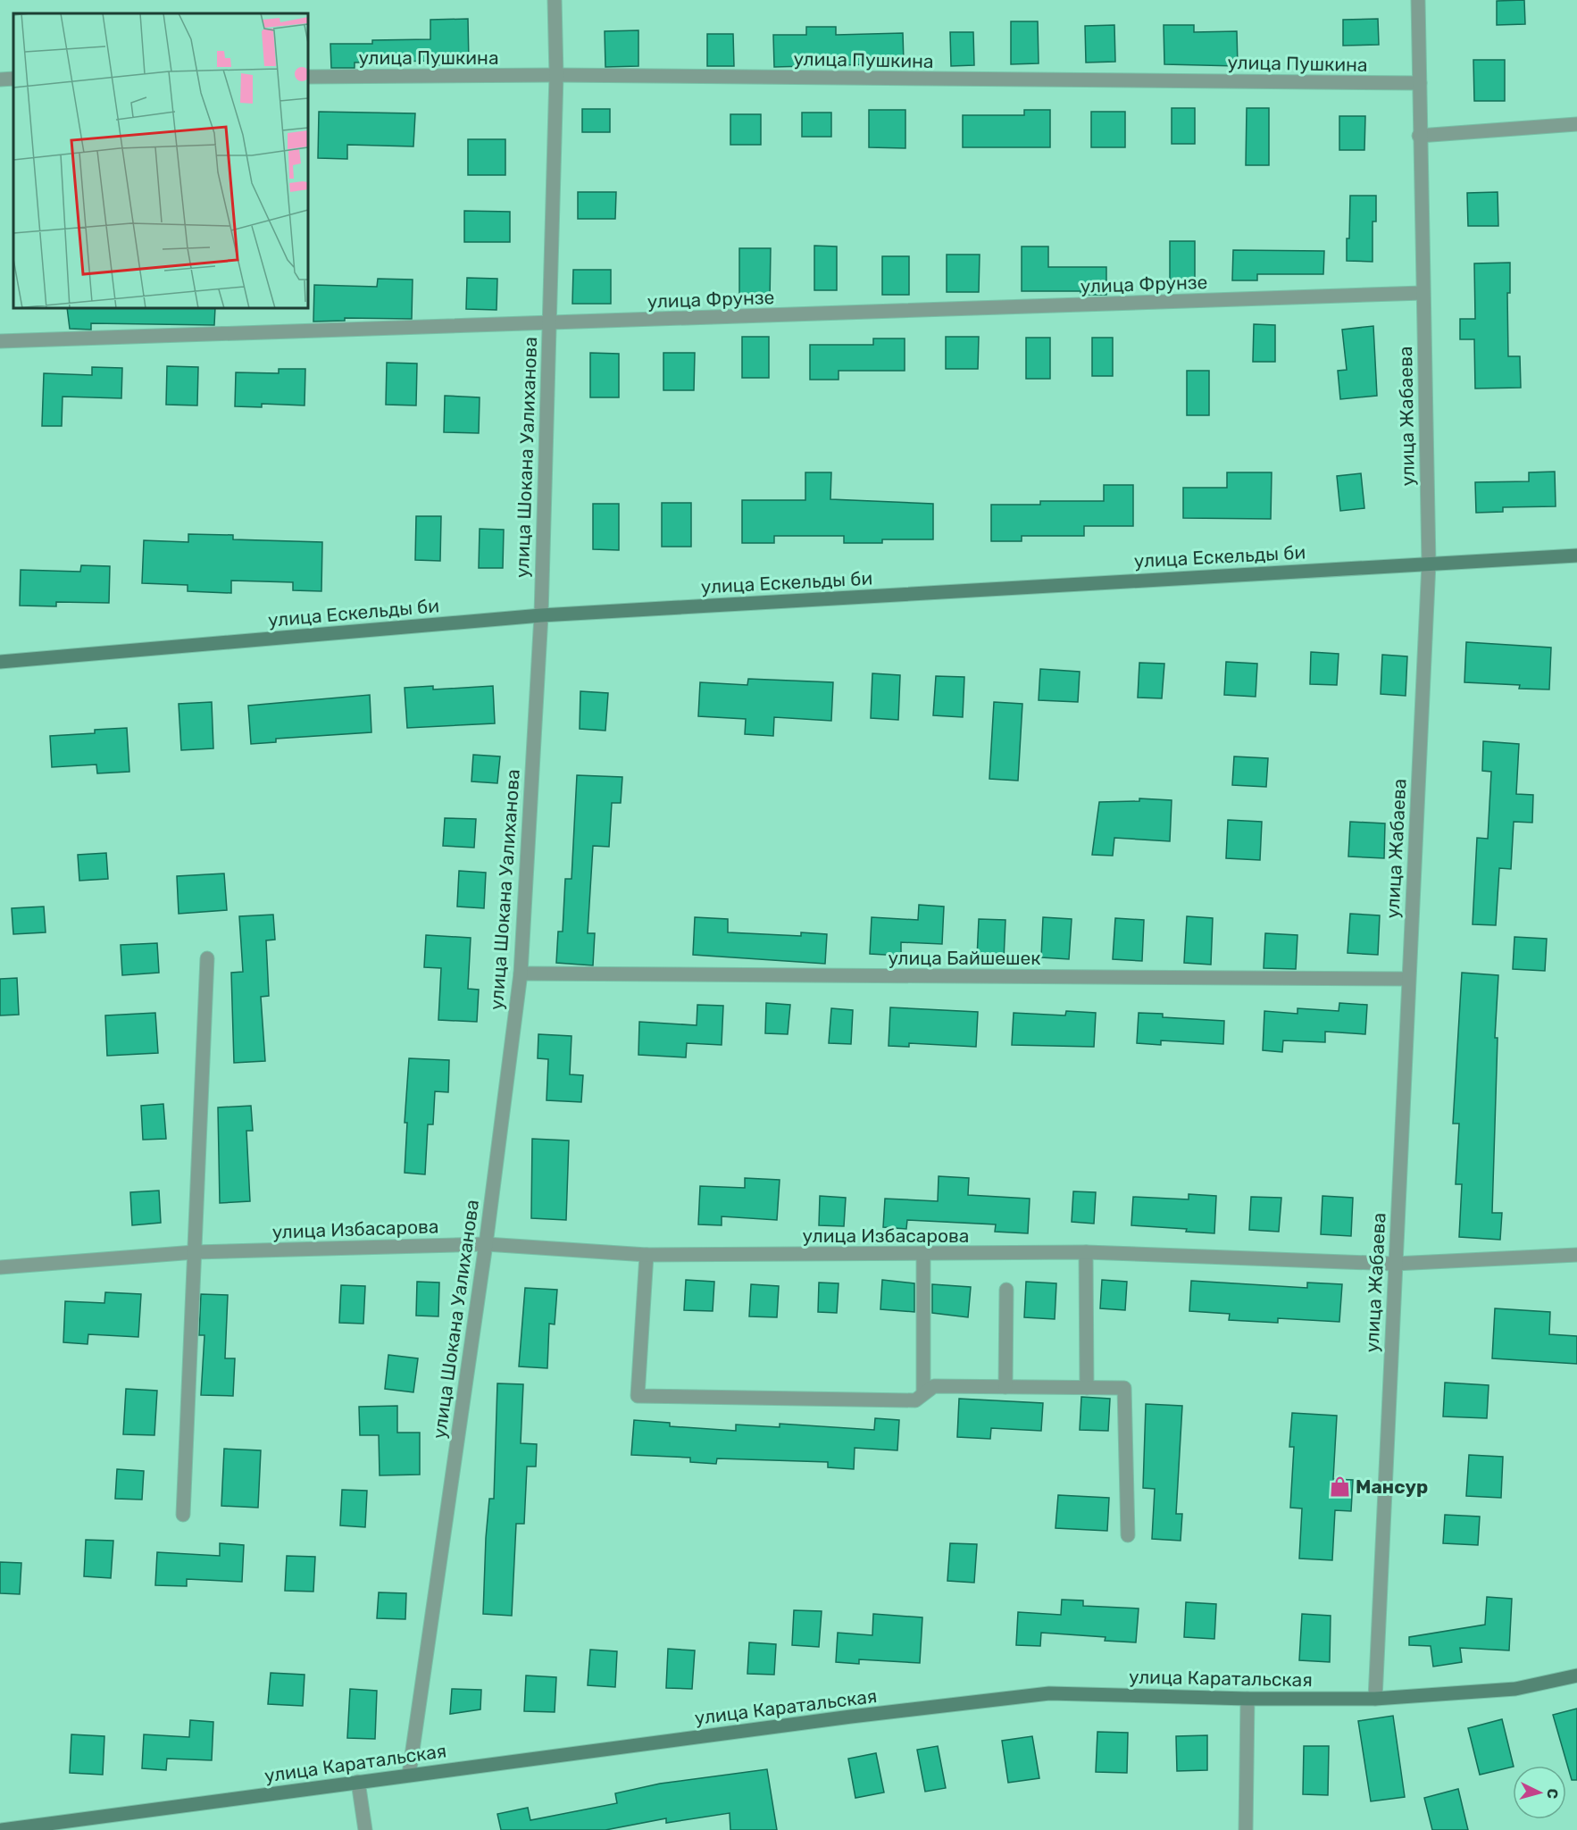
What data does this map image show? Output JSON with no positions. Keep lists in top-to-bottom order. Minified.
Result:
{"streets":{"street":["улица Пушкина","улица Фрунзе","улица Жабаева","улица Шокана Уалиханова","улица Ескельды би","улица Байшешек","улица Избасарова","улица Каратальская"]},"crossings":[["улица Пушкина","улица Жабаева"],["улица Пушкина","улица Шокана Уалиханова"],["улица Фрунзе","улица Жабаева"],["улица Фрунзе","улица Шокана Уалиханова"],["улица Жабаева","улица Ескельды би"],["улица Жабаева","улица Байшешек"],["улица Жабаева","улица Избасарова"],["улица Жабаева","улица Каратальская"],["улица Шокана Уалиханова","улица Ескельды би"],["улица Шокана Уалиханова","улица Байшешек"],["улица Шокана Уалиханова","улица Избасарова"],["улица Шокана Уалиханова","улица Каратальская"]],"places":{"shop":["Мансур"]},"north":"right"}
